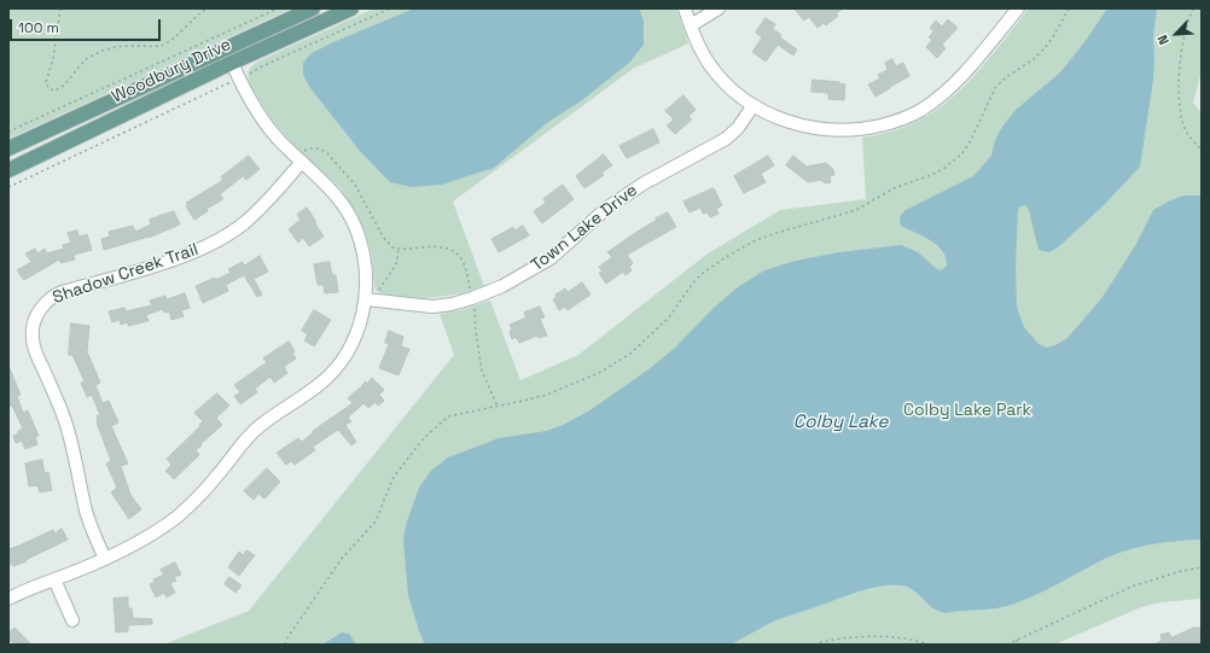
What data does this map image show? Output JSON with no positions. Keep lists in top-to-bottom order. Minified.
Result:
{"streets":{"main road":["Woodbury Drive"],"street":["Town Lake Drive","Shadow Creek Trail"]},"water":["Colby Lake"],"parks":["Colby Lake Park"],"scale_bar":"100 m","north":"bottom left"}
